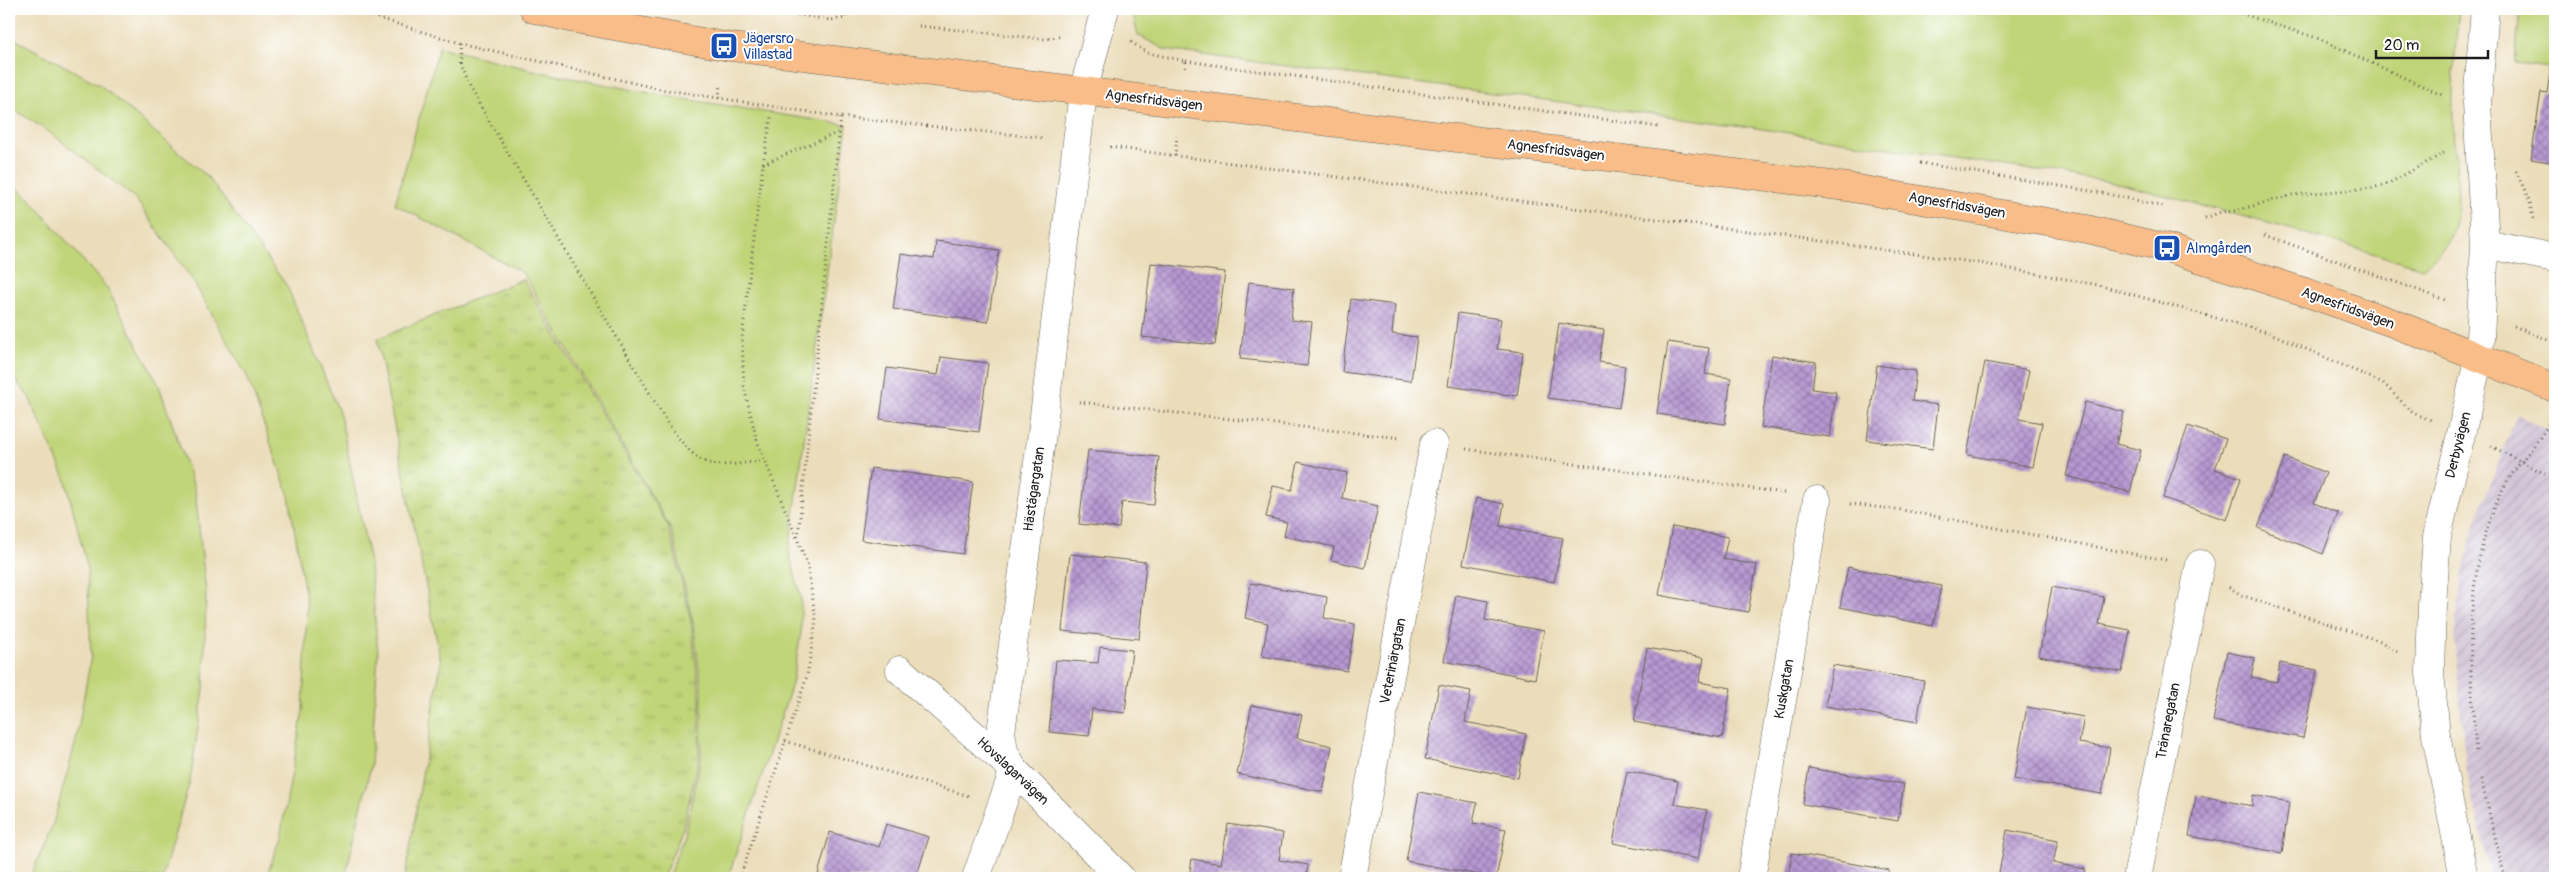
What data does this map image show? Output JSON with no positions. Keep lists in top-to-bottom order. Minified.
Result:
{"streets":{"main road":["Agnesfridsvägen"],"street":["Derbyvägen","Hästägargatan","Veterinärgatan","Kuskgatan","Tränaregatan","Hovslagarvägen"]},"crossings":[["Agnesfridsvägen","Derbyvägen"],["Agnesfridsvägen","Hästägargatan"],["Hästägargatan","Hovslagarvägen"]],"places":{"bus stop":["Jägersro Villastad","Almgården"]},"scale_bar":"20 m"}
